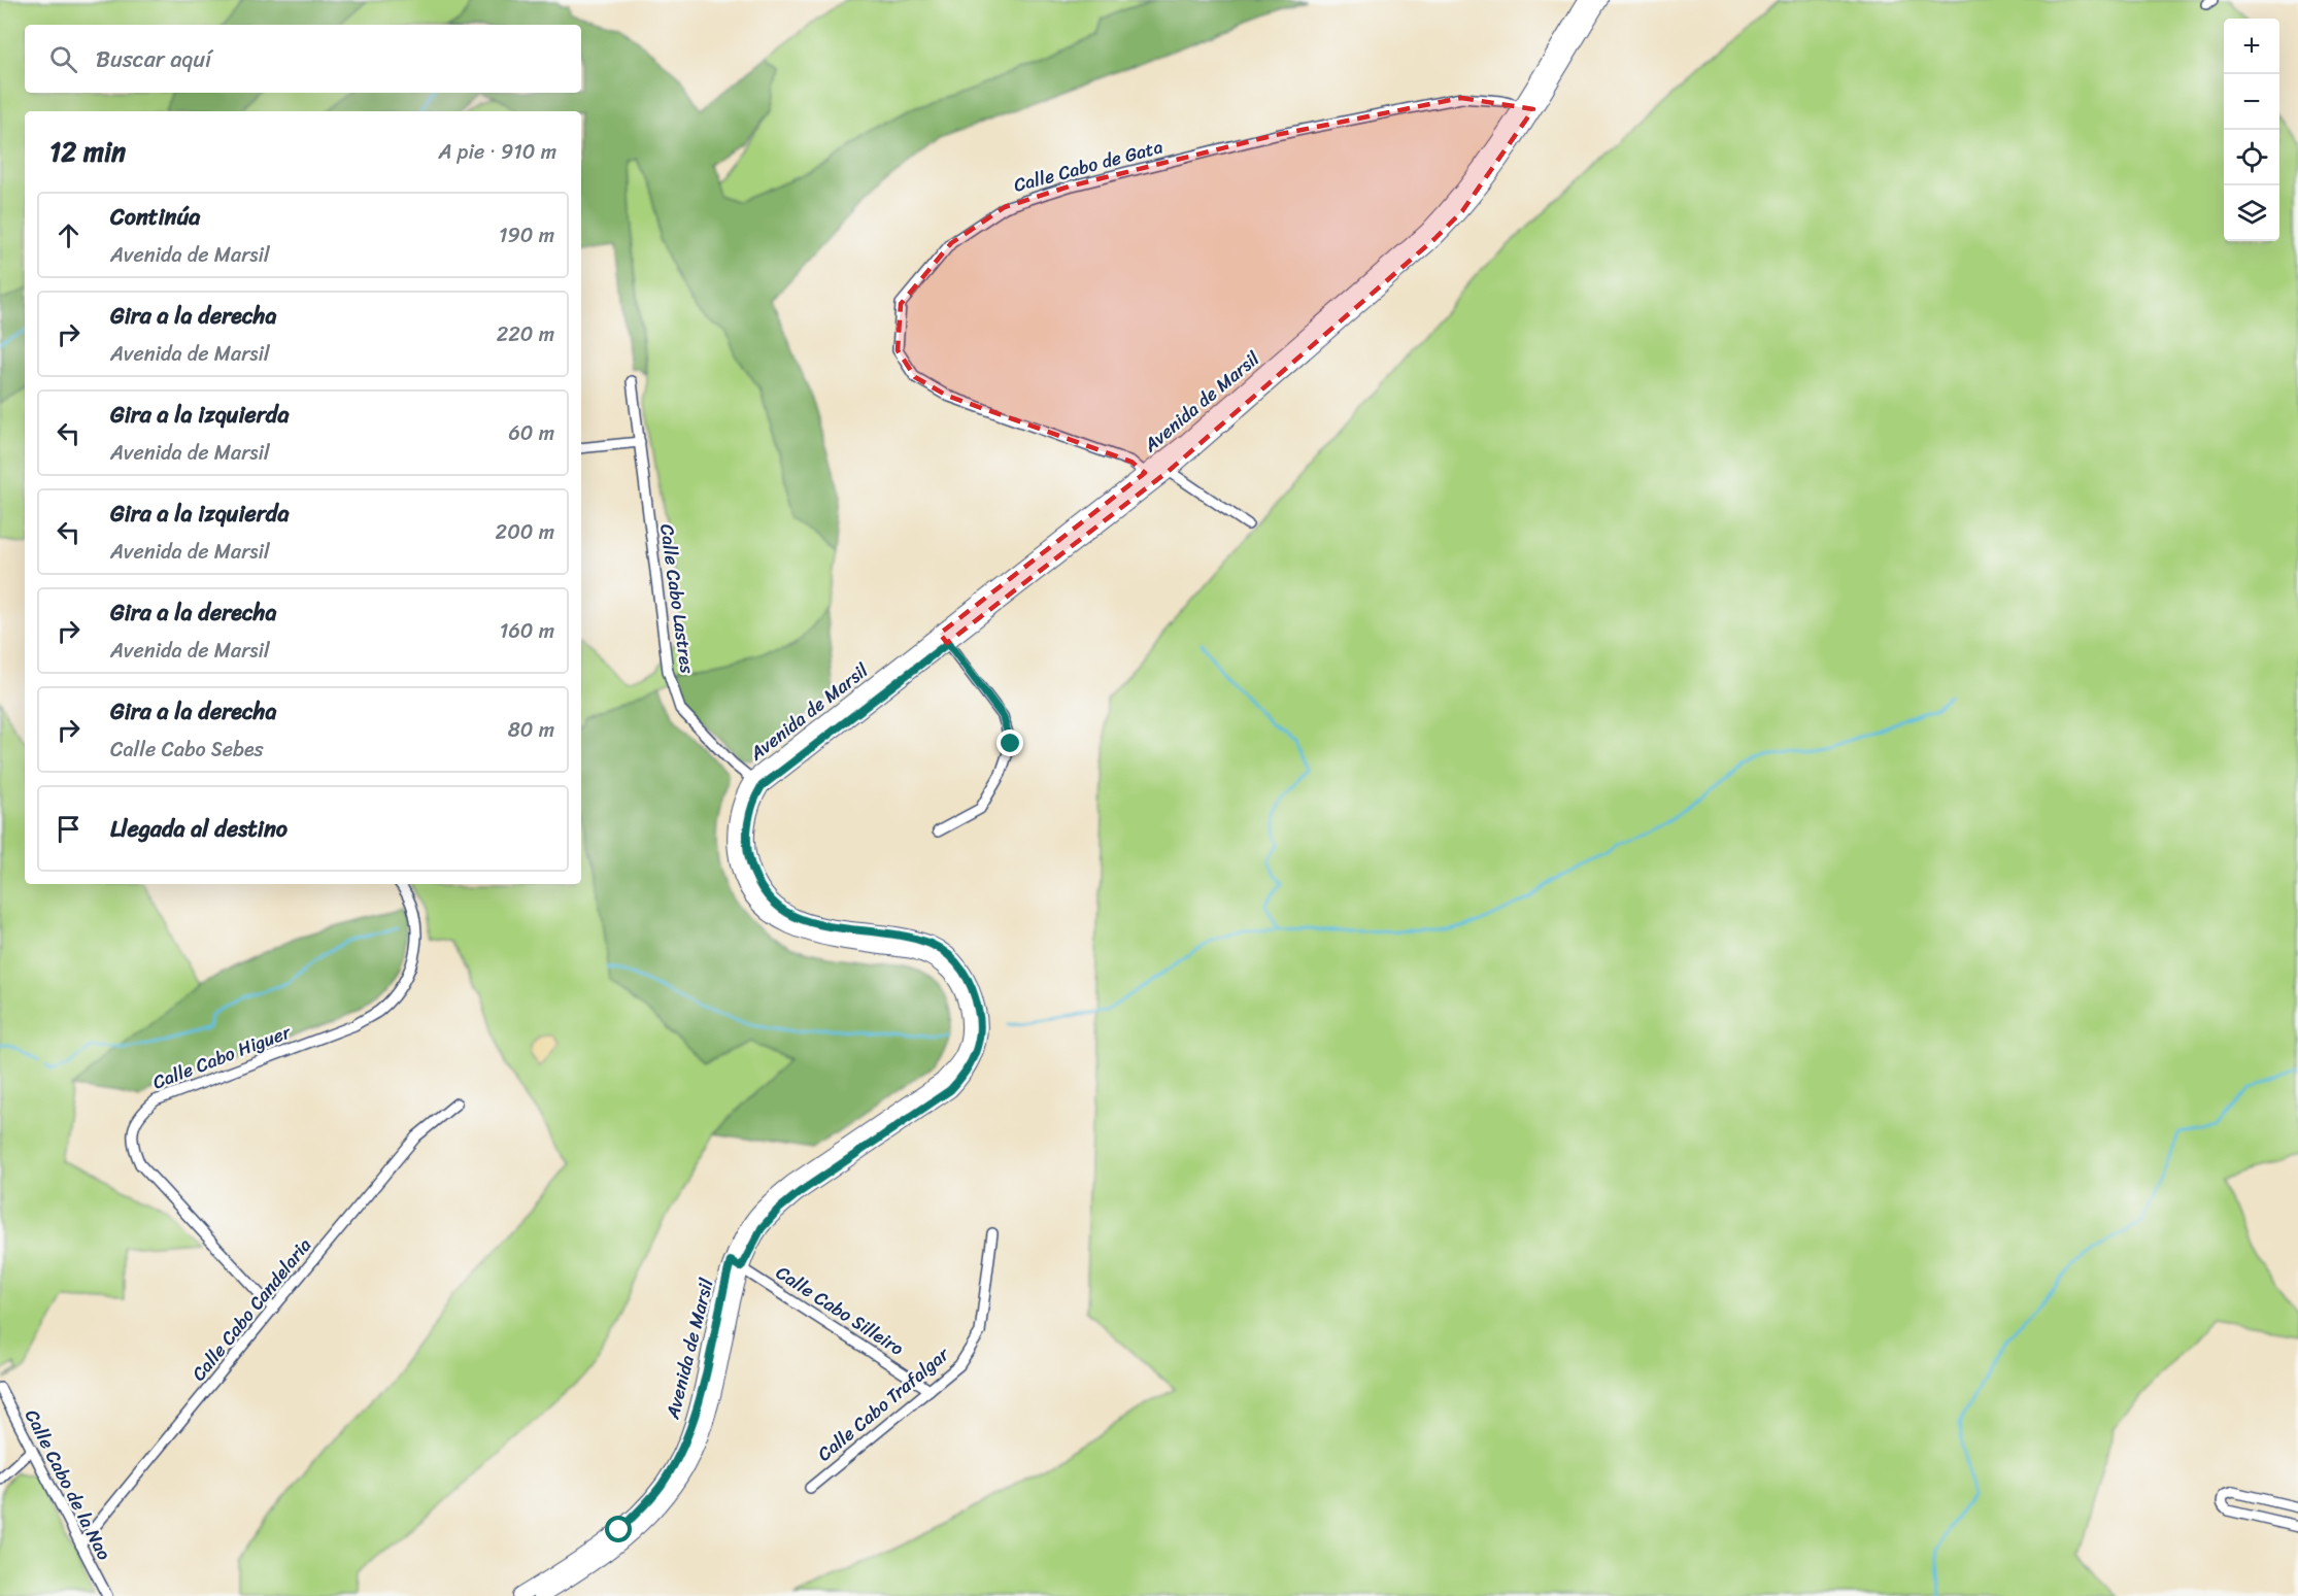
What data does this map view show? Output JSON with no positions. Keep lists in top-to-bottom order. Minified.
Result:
{"streets":{"street":["Calle Cabo de Gata","Avenida de Marsil","Calle Cabo Lastres","Calle Cabo Higuer","Calle Cabo Candelaria","Calle Cabo Silleiro","Calle Cabo Trafalgar","Calle Cabo de la Nao"]},"crossings":[["Calle Cabo de Gata","Avenida de Marsil"],["Avenida de Marsil","Calle Cabo Lastres"],["Avenida de Marsil","Calle Cabo Silleiro"],["Calle Cabo Higuer","Calle Cabo Candelaria"],["Calle Cabo Candelaria","Calle Cabo de la Nao"],["Calle Cabo Silleiro","Calle Cabo Trafalgar"]],"page":{"map_buttons":["+","−"],"search":"Buscar aquí","heading":["12 min","A pie · 910 m"],"list":[["Continúa","Avenida de Marsil","190 m"],["Gira a la derecha","Avenida de Marsil","220 m"],["Gira a la izquierda","Avenida de Marsil","60 m"],["Gira a la izquierda","Avenida de Marsil","200 m"],["Gira a la derecha","Avenida de Marsil","160 m"],["Gira a la derecha","Calle Cabo Sebes","80 m"],"Llegada al destino"]}}
